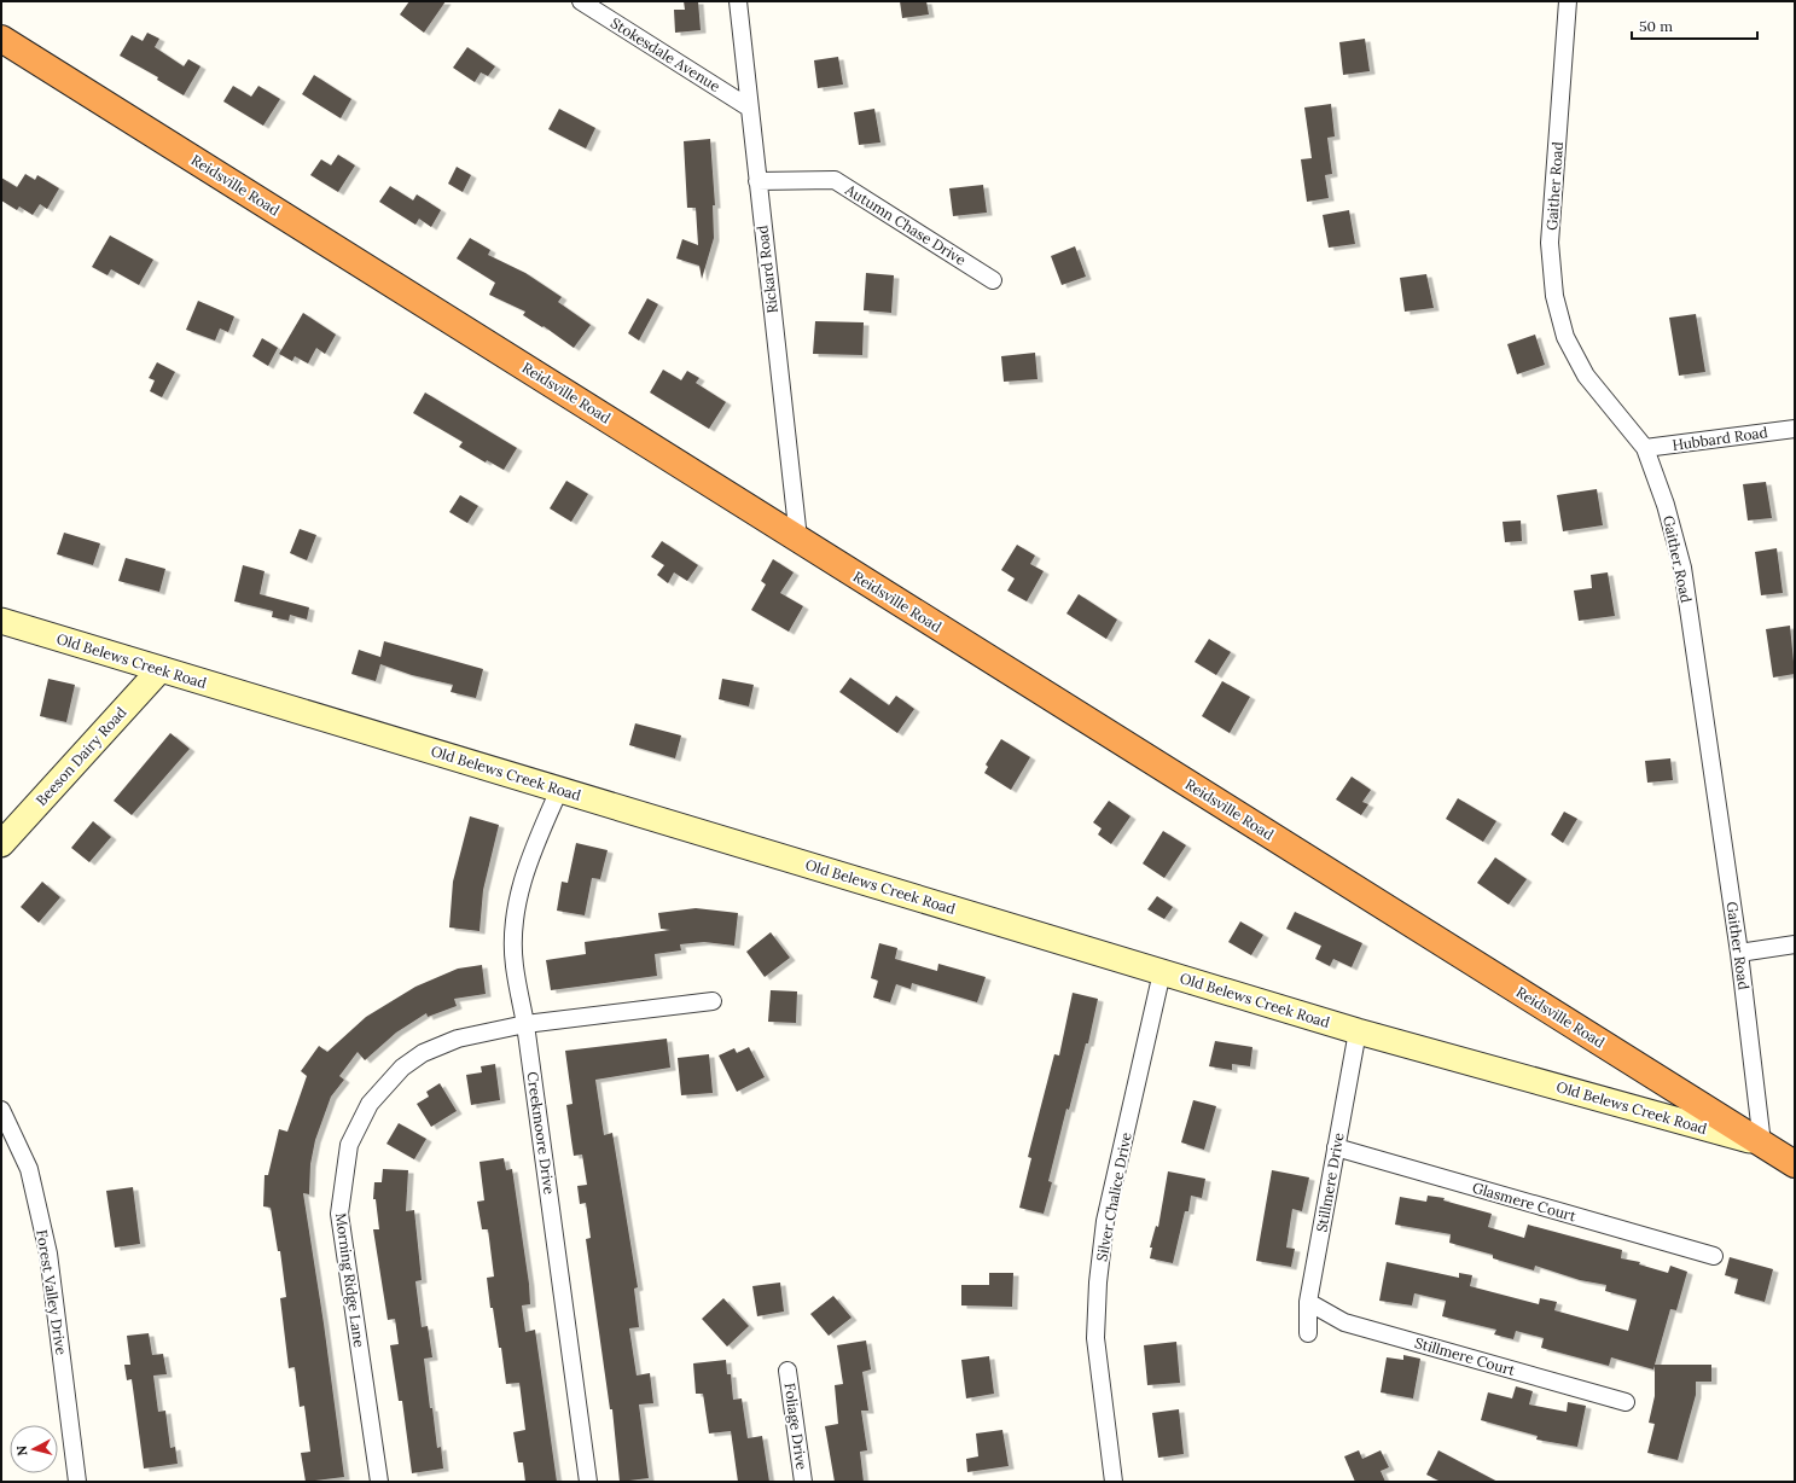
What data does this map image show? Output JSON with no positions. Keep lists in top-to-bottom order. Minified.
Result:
{"streets":{"highway":["Reidsville Road"],"street":["Stokesdale Avenue","Gaither Road","Autumn Chase Drive","Rickard Road","Hubbard Road","Old Belews Creek Road","Beeson Dairy Road","Creekmoore Drive","Stillmere Drive","Silver Chalice Drive","Glasmere Court","Morning Ridge Lane","Forest Valley Drive","Stillmere Court","Foliage Drive"]},"crossings":[["Stokesdale Avenue","Rickard Road"],["Reidsville Road","Gaither Road"],["Reidsville Road","Rickard Road"],["Reidsville Road","Old Belews Creek Road"],["Gaither Road","Hubbard Road"],["Gaither Road","Old Belews Creek Road"],["Autumn Chase Drive","Rickard Road"],["Old Belews Creek Road","Beeson Dairy Road"],["Old Belews Creek Road","Creekmoore Drive"],["Old Belews Creek Road","Stillmere Drive"],["Old Belews Creek Road","Silver Chalice Drive"],["Creekmoore Drive","Morning Ridge Lane"],["Stillmere Drive","Glasmere Court"],["Stillmere Drive","Stillmere Court"]],"scale_bar":"50 m","north":"left"}
